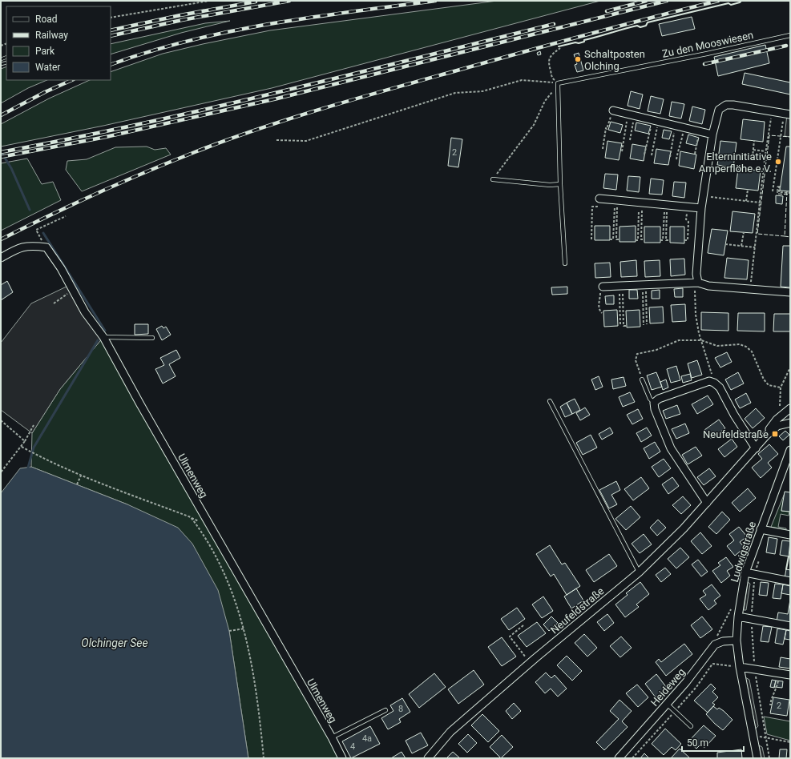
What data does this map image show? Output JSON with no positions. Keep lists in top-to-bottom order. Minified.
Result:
{"streets":{"street":["Ulmenweg","Ludwigstraße","Neufeldstraße","Heideweg"],"lane":["Zu den Mooswiesen"]},"crossings":[["Ludwigstraße","Heideweg"]],"water":["Olchinger See"],"places":{"other":["Schaltposten Olching","Elterninitiative Amperflöhe e.V."],"transit":["Neufeldstraße"]},"house_numbers":["2","2","8","4a","4"],"legend":["Road","Railway","Park","Water"],"scale_bar":"50 m"}
